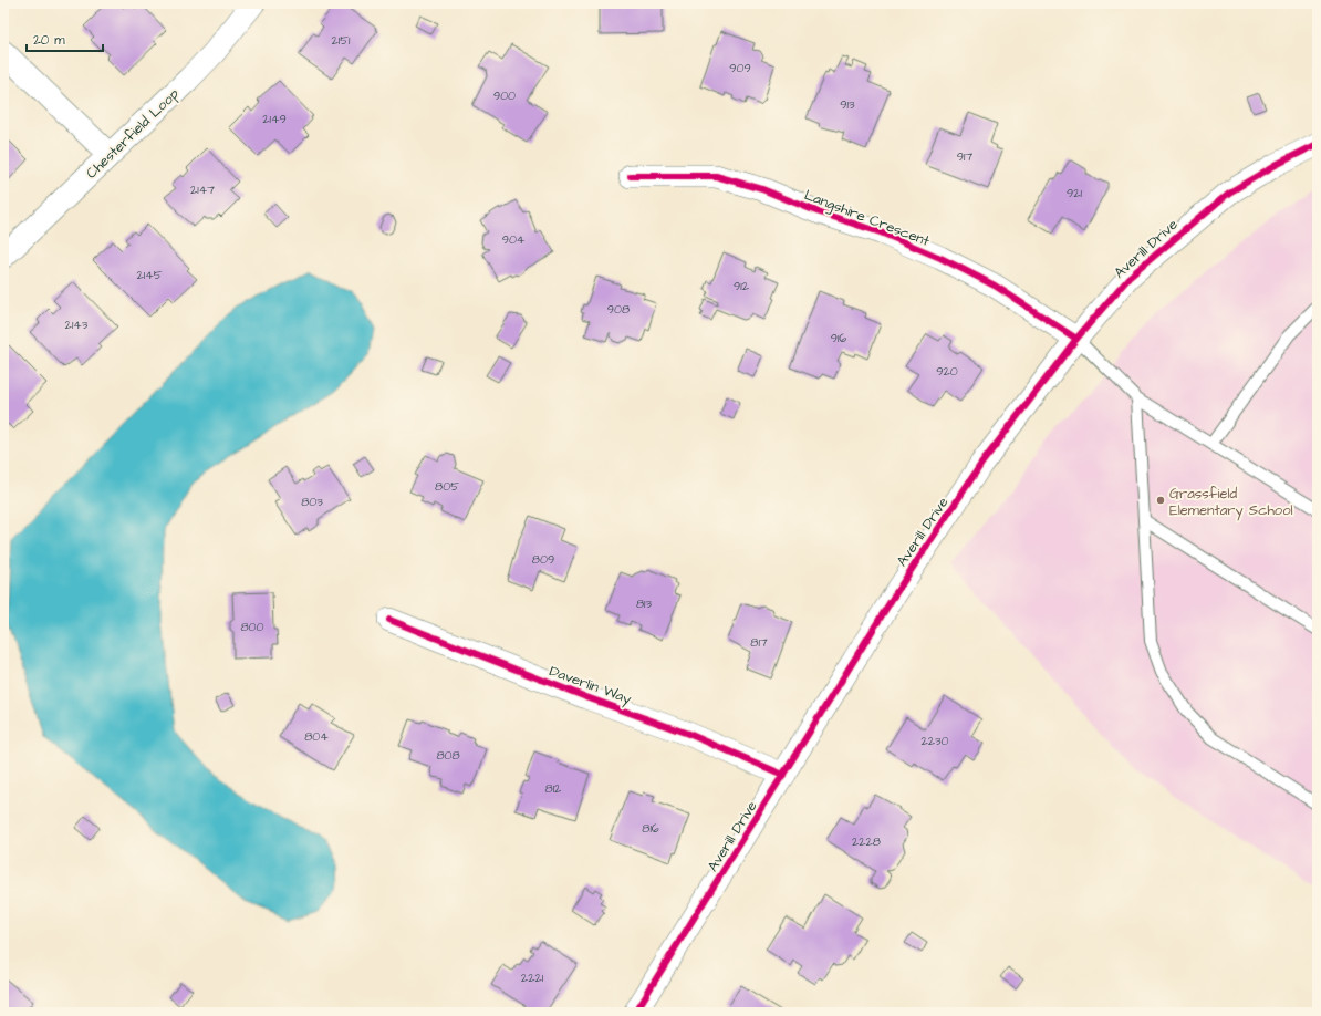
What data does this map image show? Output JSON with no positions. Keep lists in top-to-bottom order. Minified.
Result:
{"streets":{"street":["Chesterfield Loop","Langshire Crescent","Averill Drive","Daverlin Way"]},"crossings":[["Langshire Crescent","Averill Drive"],["Averill Drive","Daverlin Way"]],"places":["Grassfield Elementary School"],"house_numbers":["2151","909","900","913","2149","917","2147","921","904","2145","912","908","2143","916","920","805","803","809","813","800","817","804","2230","808","812","816","2228","2221"],"scale_bar":"20 m"}
